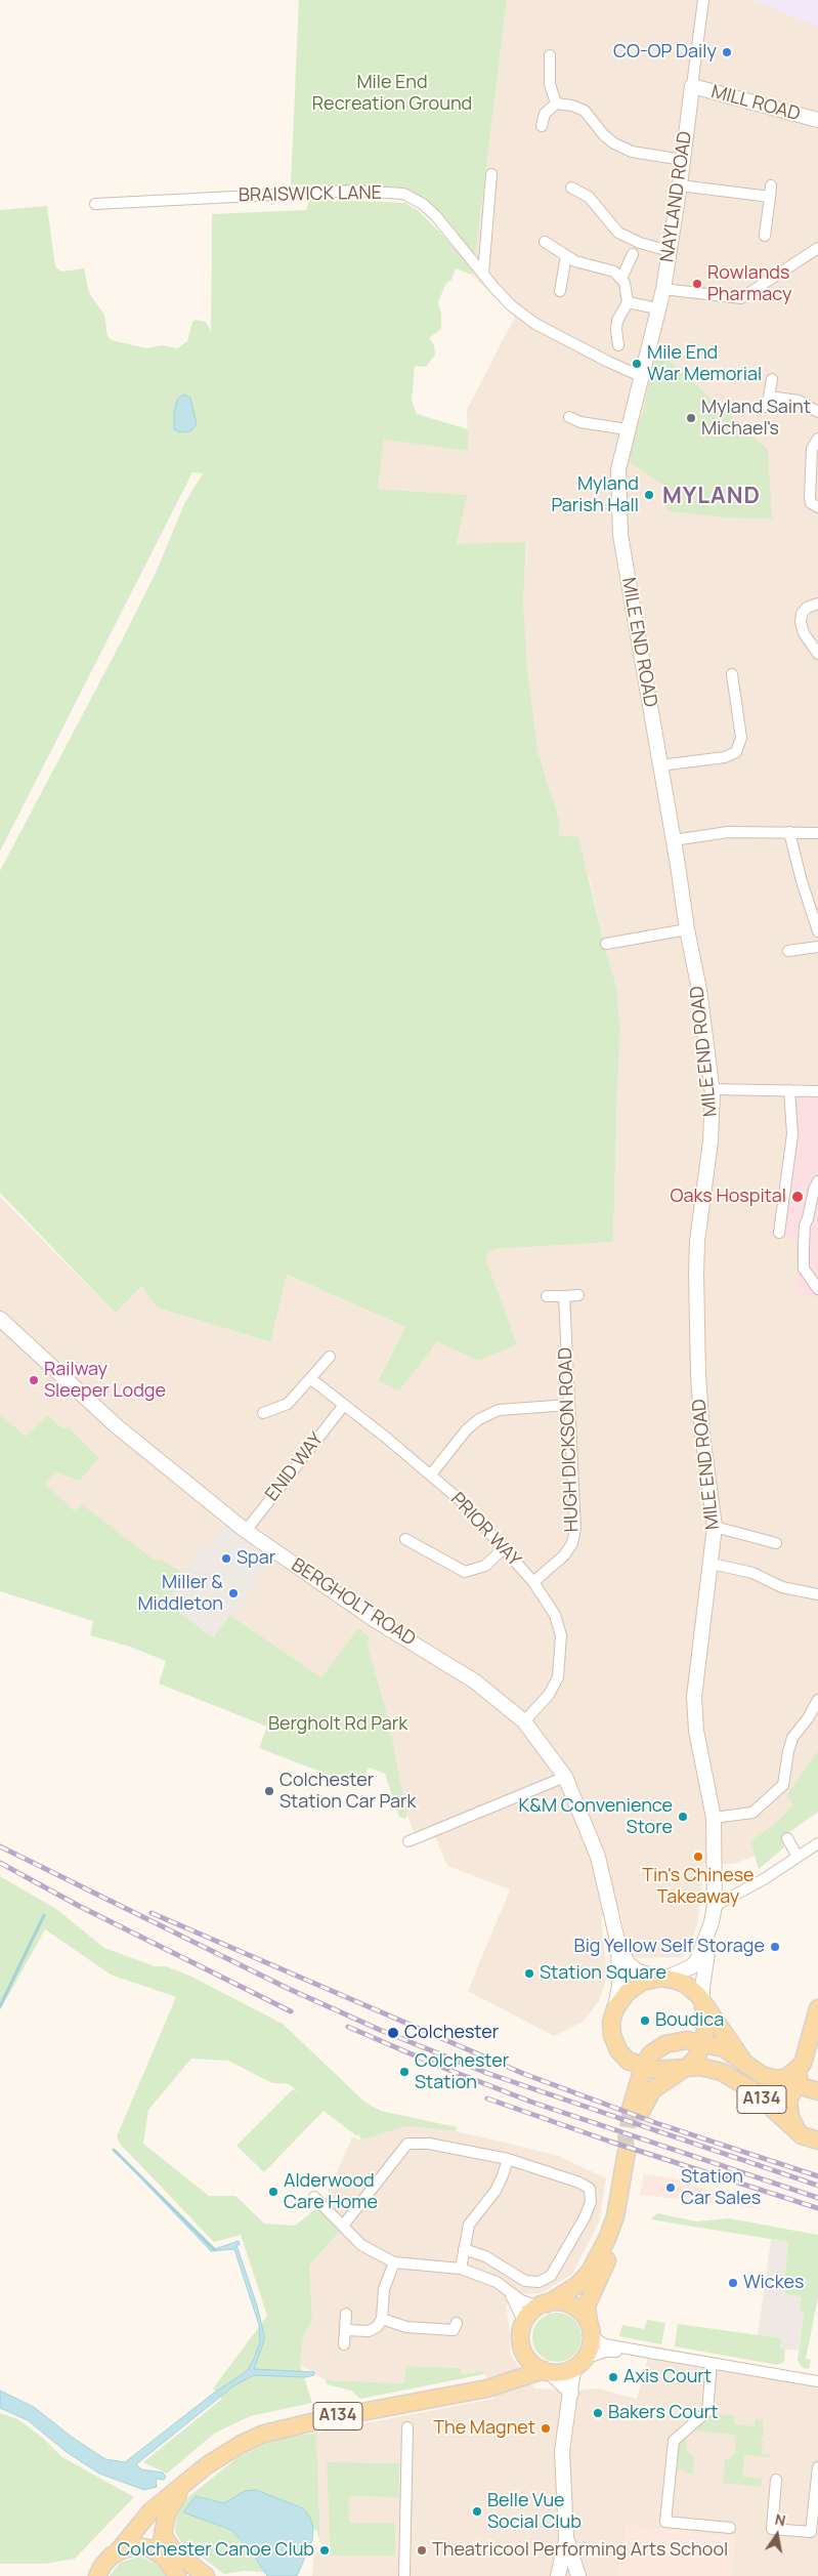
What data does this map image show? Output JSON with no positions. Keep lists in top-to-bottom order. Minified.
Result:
{"streets":{"main road":["A134"],"street":["MILL ROAD","BRAISWICK LANE","NAYLAND ROAD","MILE END ROAD","HUGH DICKSON ROAD","ENID WAY","PRIOR WAY","BERGHOLT ROAD"]},"crossings":[["MILL ROAD","NAYLAND ROAD"],["BRAISWICK LANE","NAYLAND ROAD"],["NAYLAND ROAD","MILE END ROAD"],["MILE END ROAD","BERGHOLT ROAD"],["MILE END ROAD","A134"],["HUGH DICKSON ROAD","PRIOR WAY"],["ENID WAY","PRIOR WAY"],["ENID WAY","BERGHOLT ROAD"],["PRIOR WAY","BERGHOLT ROAD"],["BERGHOLT ROAD","A134"]],"districts":["MYLAND"],"parks":["Mile End Recreation Ground","Bergholt Rd Park"],"places":["CO-OP Daily","Rowlands Pharmacy","Mile End War Memorial","Myland Saint Michael's","Myland Parish Hall","Oaks Hospital","Railway Sleeper Lodge","Spar","Miller & Middleton","Colchester Station Car Park","K&M Convenience Store","Tin's Chinese Takeaway","Big Yellow Self Storage","Station Square","Boudica","Colchester","Colchester Station","Station Car Sales","Alderwood Care Home","Wickes","Axis Court","Bakers Court","The Magnet","Belle Vue Social Club","Colchester Canoe Club","Theatricool Performing Arts School"],"north":"top"}
